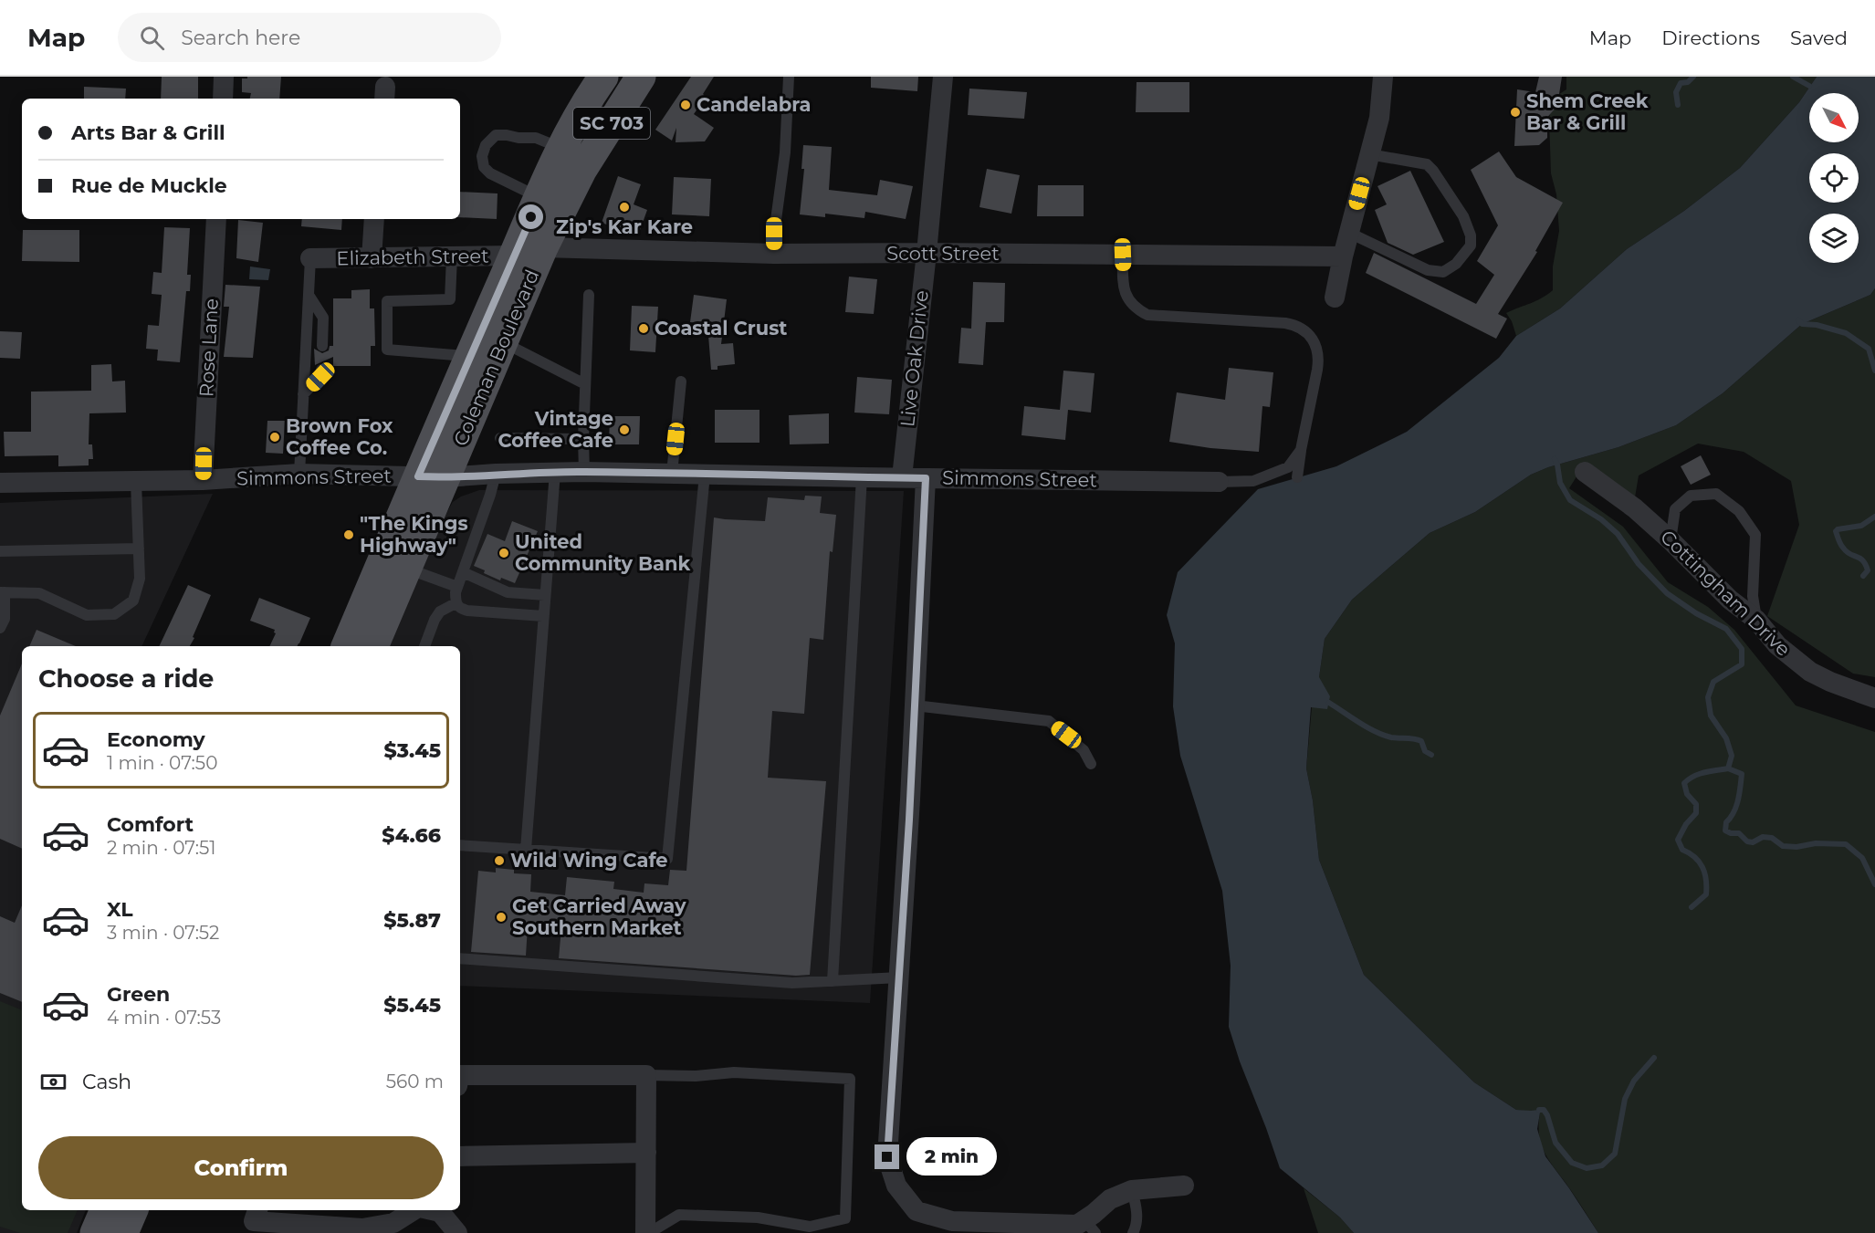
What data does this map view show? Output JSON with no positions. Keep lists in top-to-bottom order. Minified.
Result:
{"streets":{"main road":["SC 703","Coleman Boulevard"],"street":["Scott Street","Elizabeth Street","Rose Lane","Live Oak Drive","Simmons Street","Cottingham Drive"]},"crossings":[["Scott Street","Coleman Boulevard"],["Scott Street","Live Oak Drive"],["Elizabeth Street","Coleman Boulevard"],["Rose Lane","Simmons Street"],["Coleman Boulevard","Simmons Street"],["Live Oak Drive","Simmons Street"]],"places":["Candelabra","Shem Creek Bar & Grill","Zip's Kar Kare","Coastal Crust","Vintage Coffee Cafe","Brown Fox Coffee Co.","\"The Kings Highway\"","United Community Bank","Wild Wing Cafe","Get Carried Away Southern Market"],"north":"bottom right","page":{"header":"Map","search":"Search here","nav":["Map","Directions","Saved"],"banner":["Arts Bar & Grill","Rue de Muckle"],"heading":"Choose a ride","list":[{"name":"Economy","note":"1 min · 07:50","value":"$3.45"},{"name":"Comfort","note":"2 min · 07:51","value":"$4.66"},{"name":"XL","note":"3 min · 07:52","value":"$5.87"},{"name":"Green","note":"4 min · 07:53","value":"$5.45"}],"pay":["Cash","560 m"],"buttons":"Confirm","bubble":"2 min"}}
